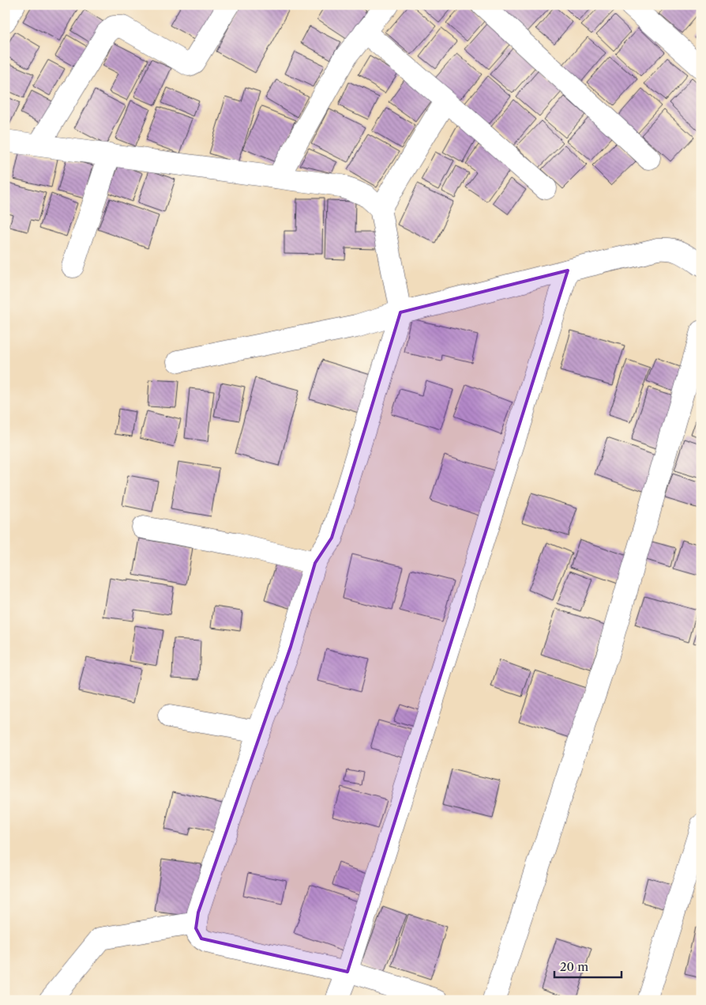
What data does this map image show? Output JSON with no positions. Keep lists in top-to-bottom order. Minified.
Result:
{"scale_bar":"20 m"}
